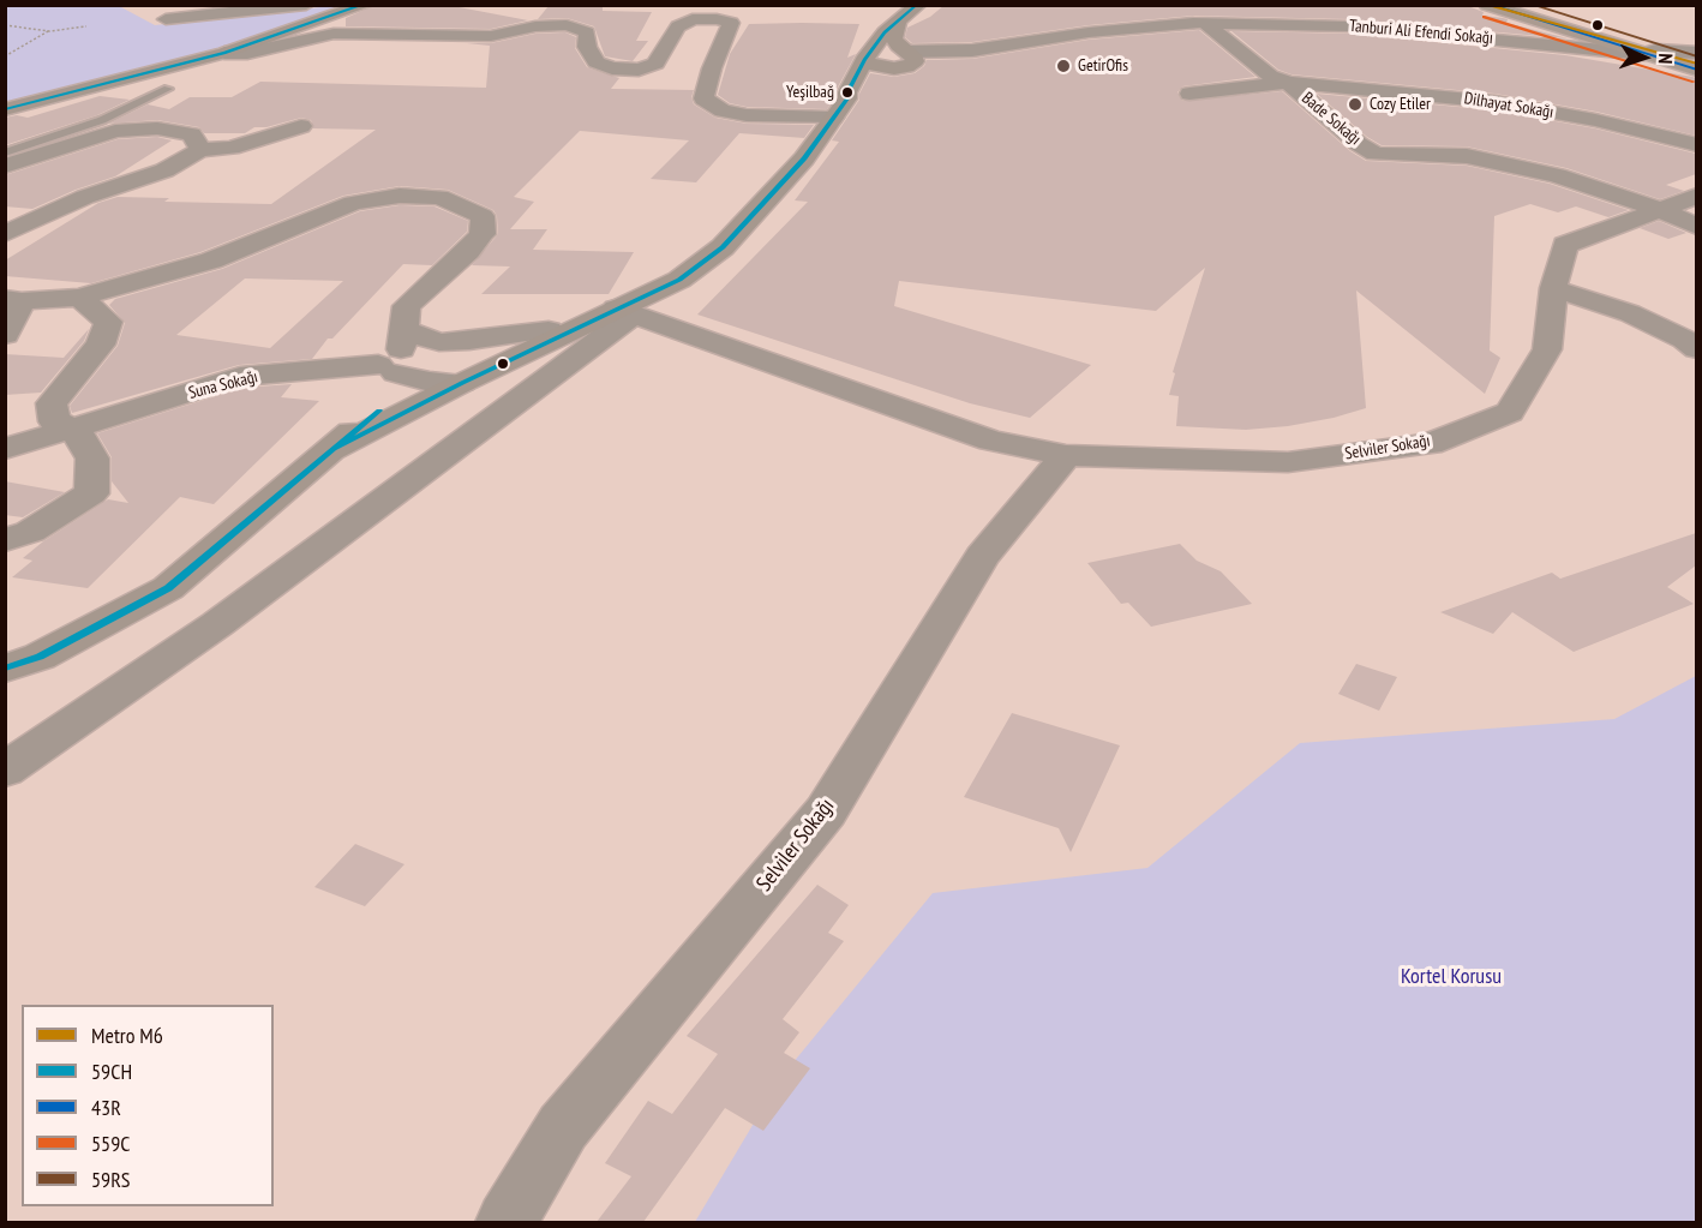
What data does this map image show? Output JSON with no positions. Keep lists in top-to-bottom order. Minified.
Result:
{"streets":{"street":["Tanburi Ali Efendi Sokağı","Dilhayat Sokağı","Bade Sokağı","Suna Sokağı","Selviler Sokağı"]},"crossings":[["Tanburi Ali Efendi Sokağı","Bade Sokağı"],["Dilhayat Sokağı","Bade Sokağı"],["Bade Sokağı","Selviler Sokağı"]],"parks":["Kortel Korusu"],"places":["GetirOfis","Yeşilbağ","Cozy Etiler"],"lines":["metro line M6","transit line 59CH","transit line 43R","transit line 59RS","transit line 559C"],"legend":["Metro M6","59CH","43R","559C","59RS"],"north":"right"}
